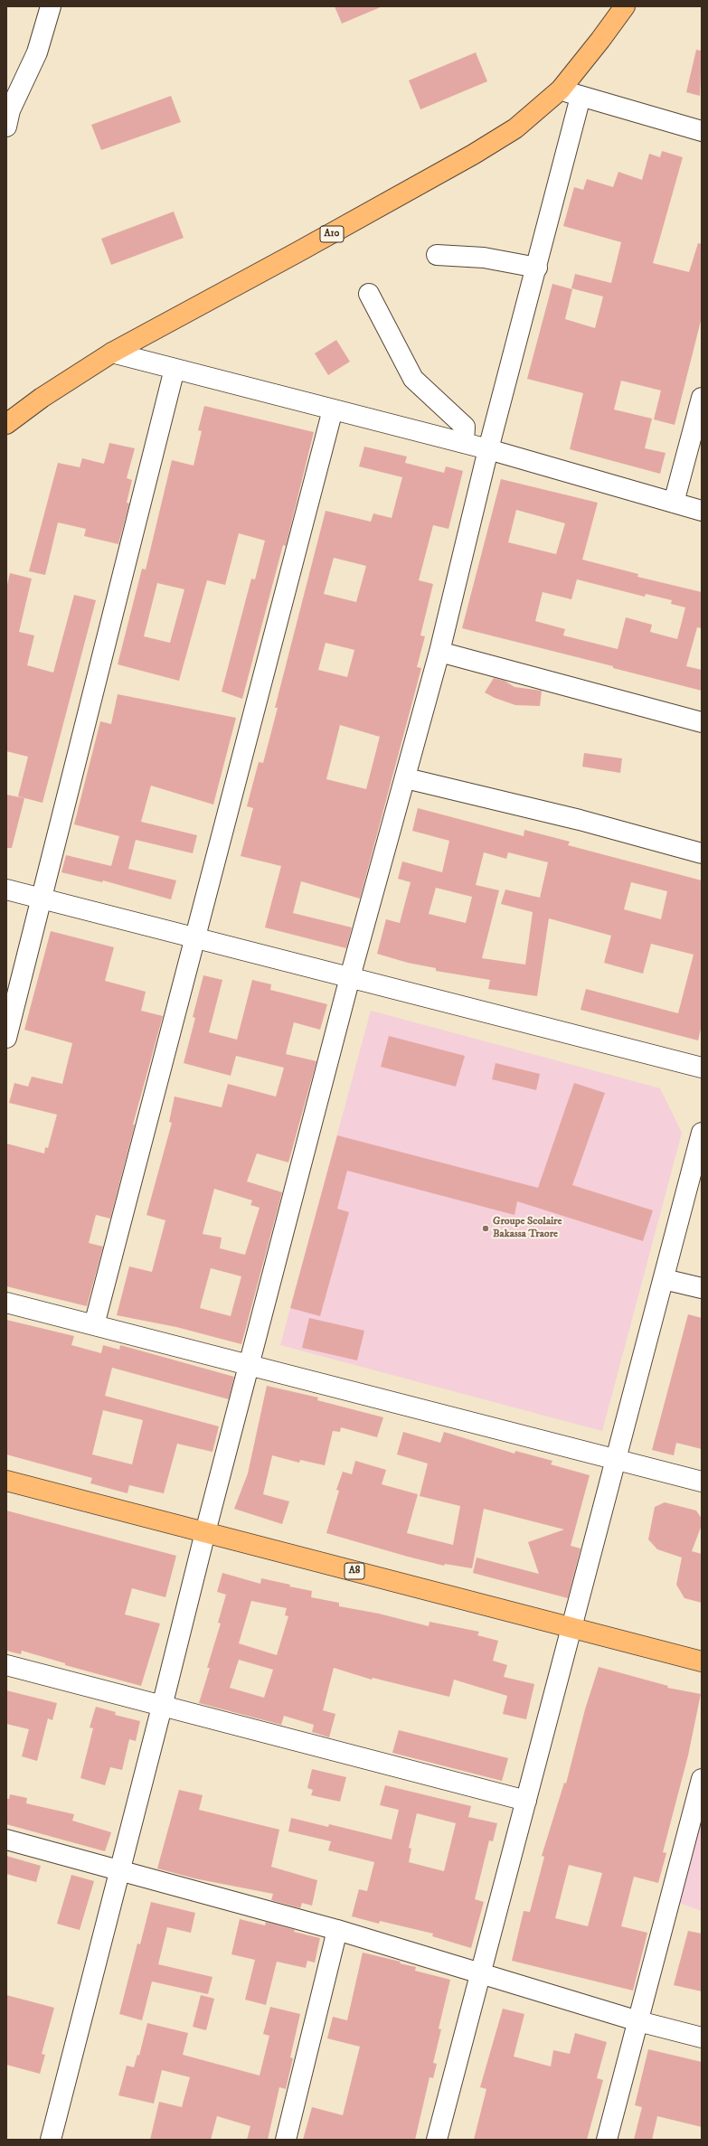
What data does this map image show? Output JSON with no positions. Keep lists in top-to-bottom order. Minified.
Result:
{"streets":{"main road":["A10","A8"]},"places":["Groupe Scolaire Bakassa Traore"]}
